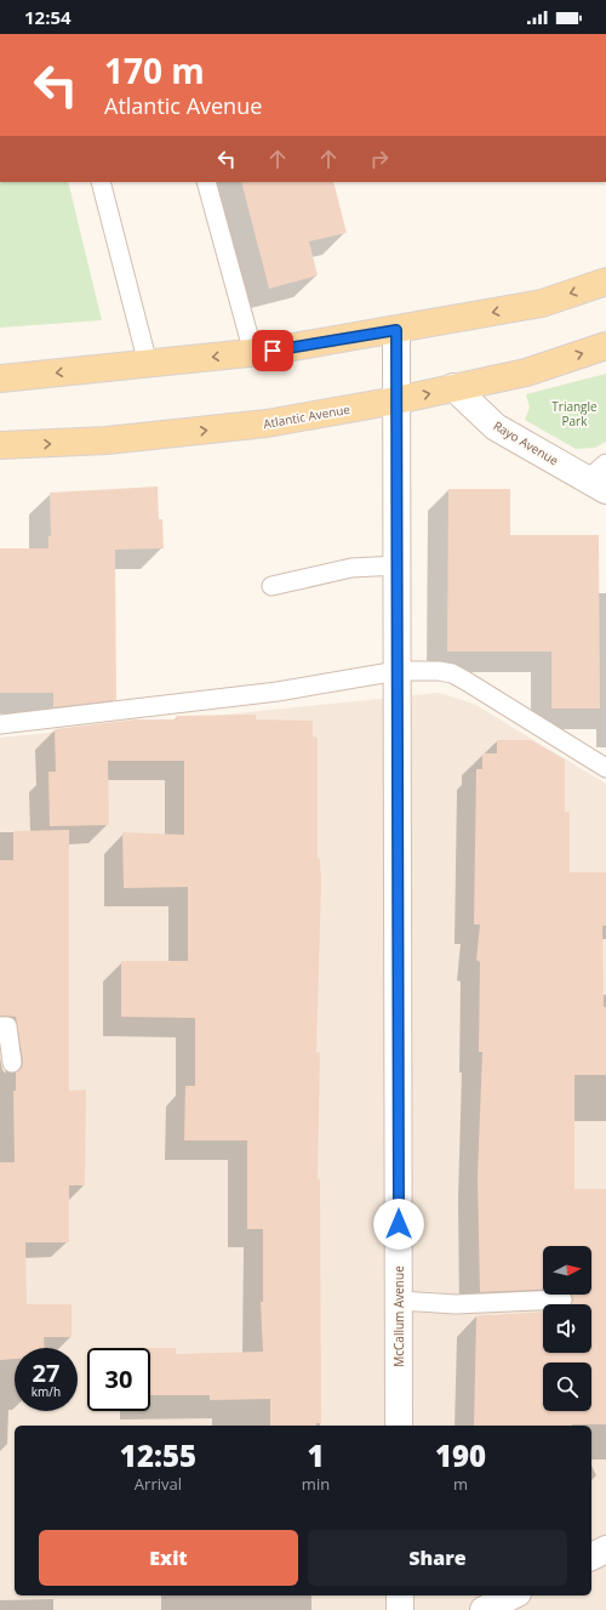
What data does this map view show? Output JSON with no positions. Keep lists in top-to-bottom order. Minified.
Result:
{"streets":{"main road":["Atlantic Avenue"],"street":["Rayo Avenue","McCallum Avenue"]},"crossings":[["Atlantic Avenue","Rayo Avenue"],["Atlantic Avenue","McCallum Avenue"]],"parks":["Triangle Park"],"north":"right","page":{"status":"12:54","turn":["170 m","Atlantic Avenue"],"speed":"27 km/h","limit":"30","eta":["12:55","Arrival","1","min","190","m"],"buttons":["Exit","Share"]}}
